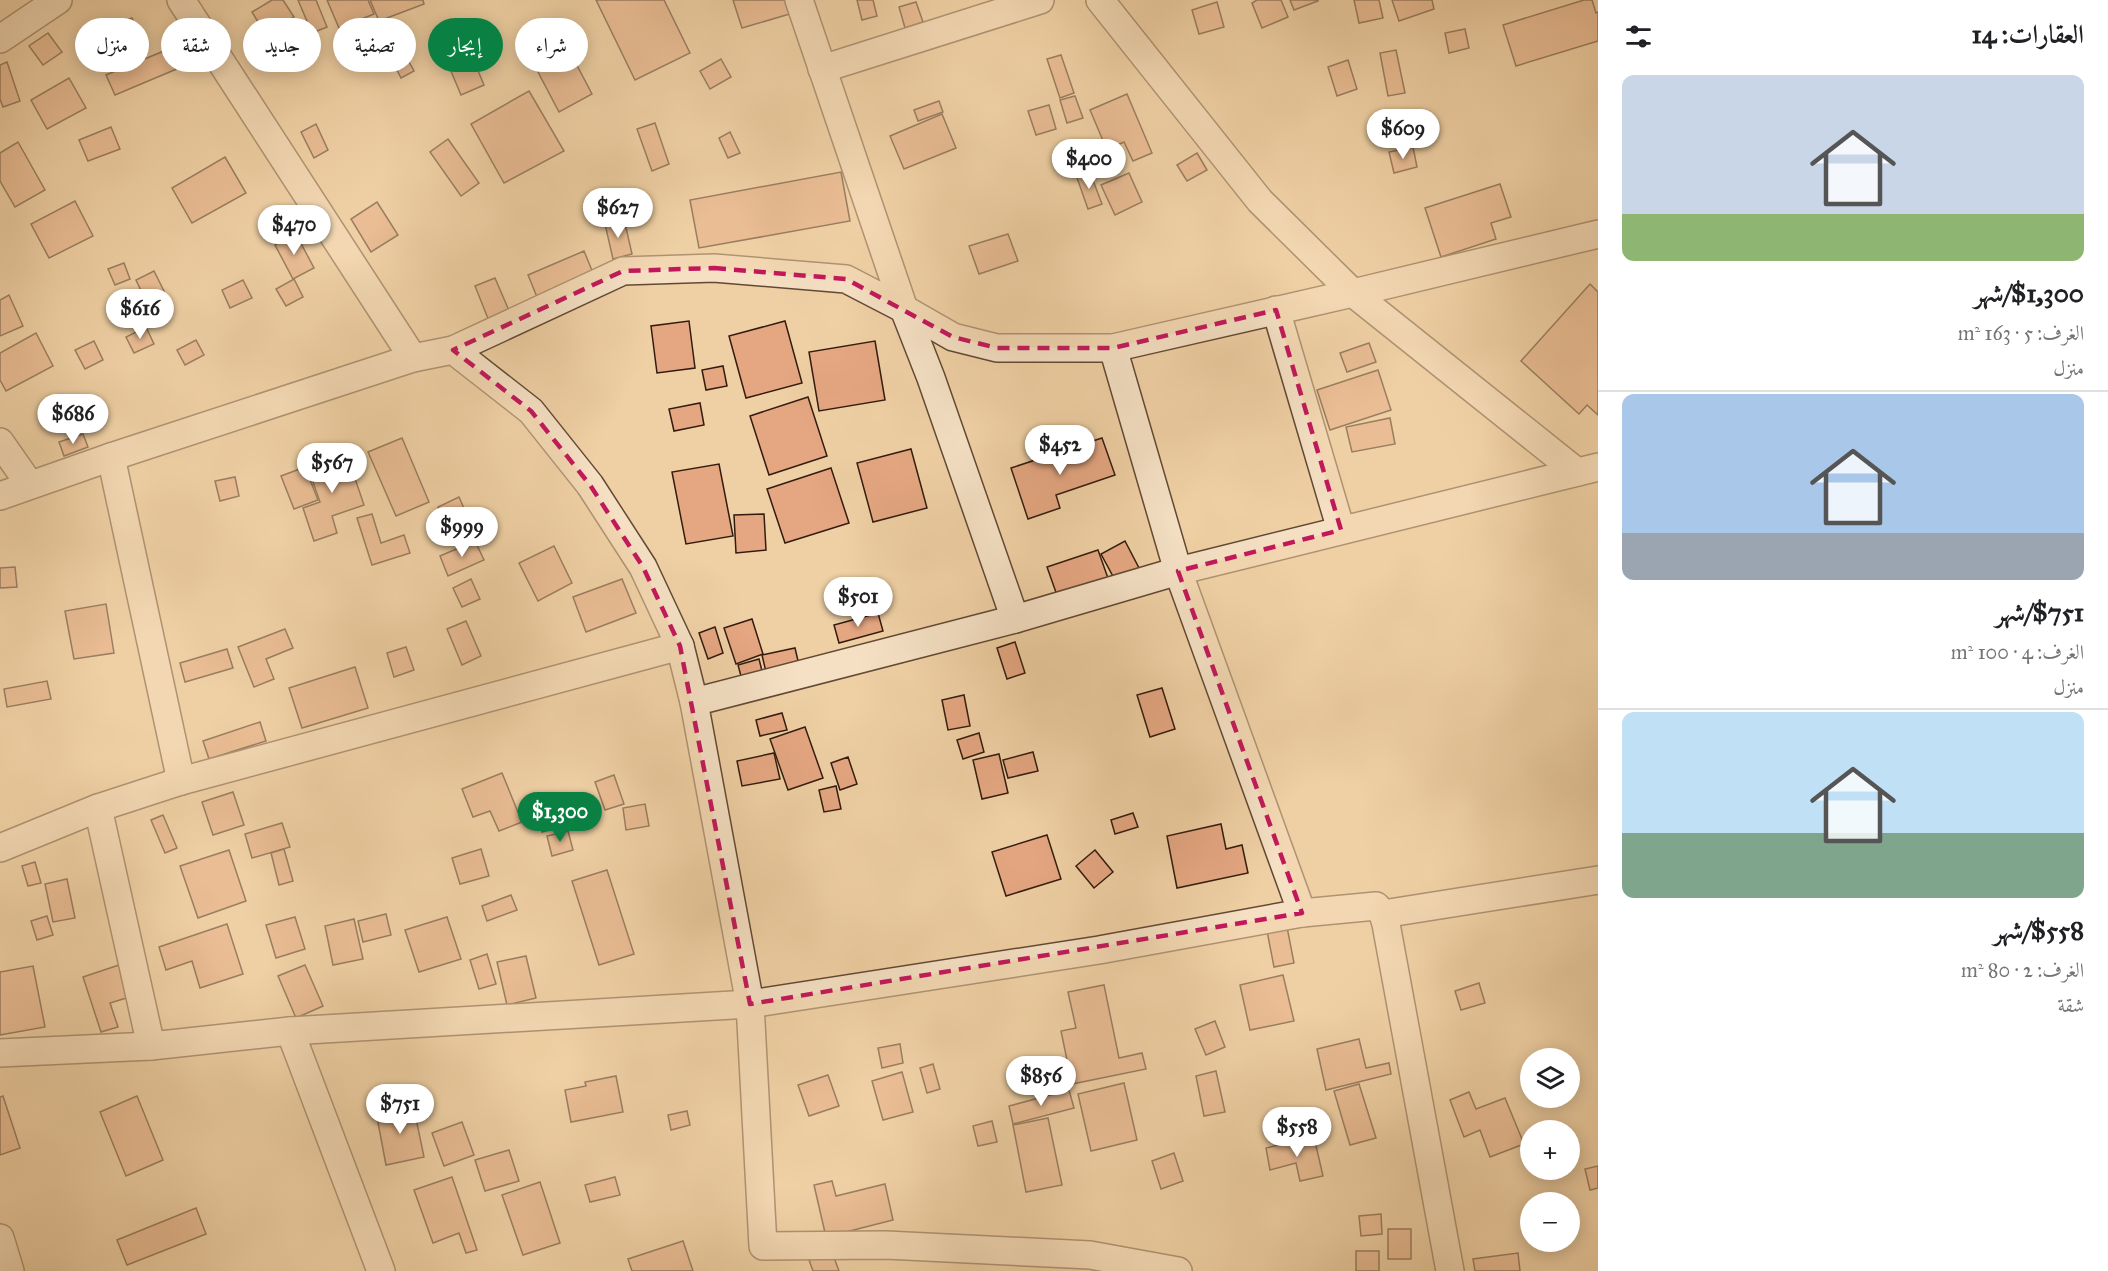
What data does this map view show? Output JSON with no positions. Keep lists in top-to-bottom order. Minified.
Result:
{"page":{"heading":"العقارات: 14","chip":["شراء","إيجار","تصفية","جديد","شقة","منزل"],"list":[{"name":"$1,300/شهر","note":"الغرف: 5 · 163 m² · منزل"},{"name":"$751/شهر","note":"الغرف: 4 · 100 m² · منزل"},{"name":"$558/شهر","note":"الغرف: 2 · 80 m² · شقة"}],"price":["$609","$400","$627","$470","$616","$686","$452","$567","$999","$501","$1,300","$856","$751","$558"],"map_buttons":["+","−"]}}
